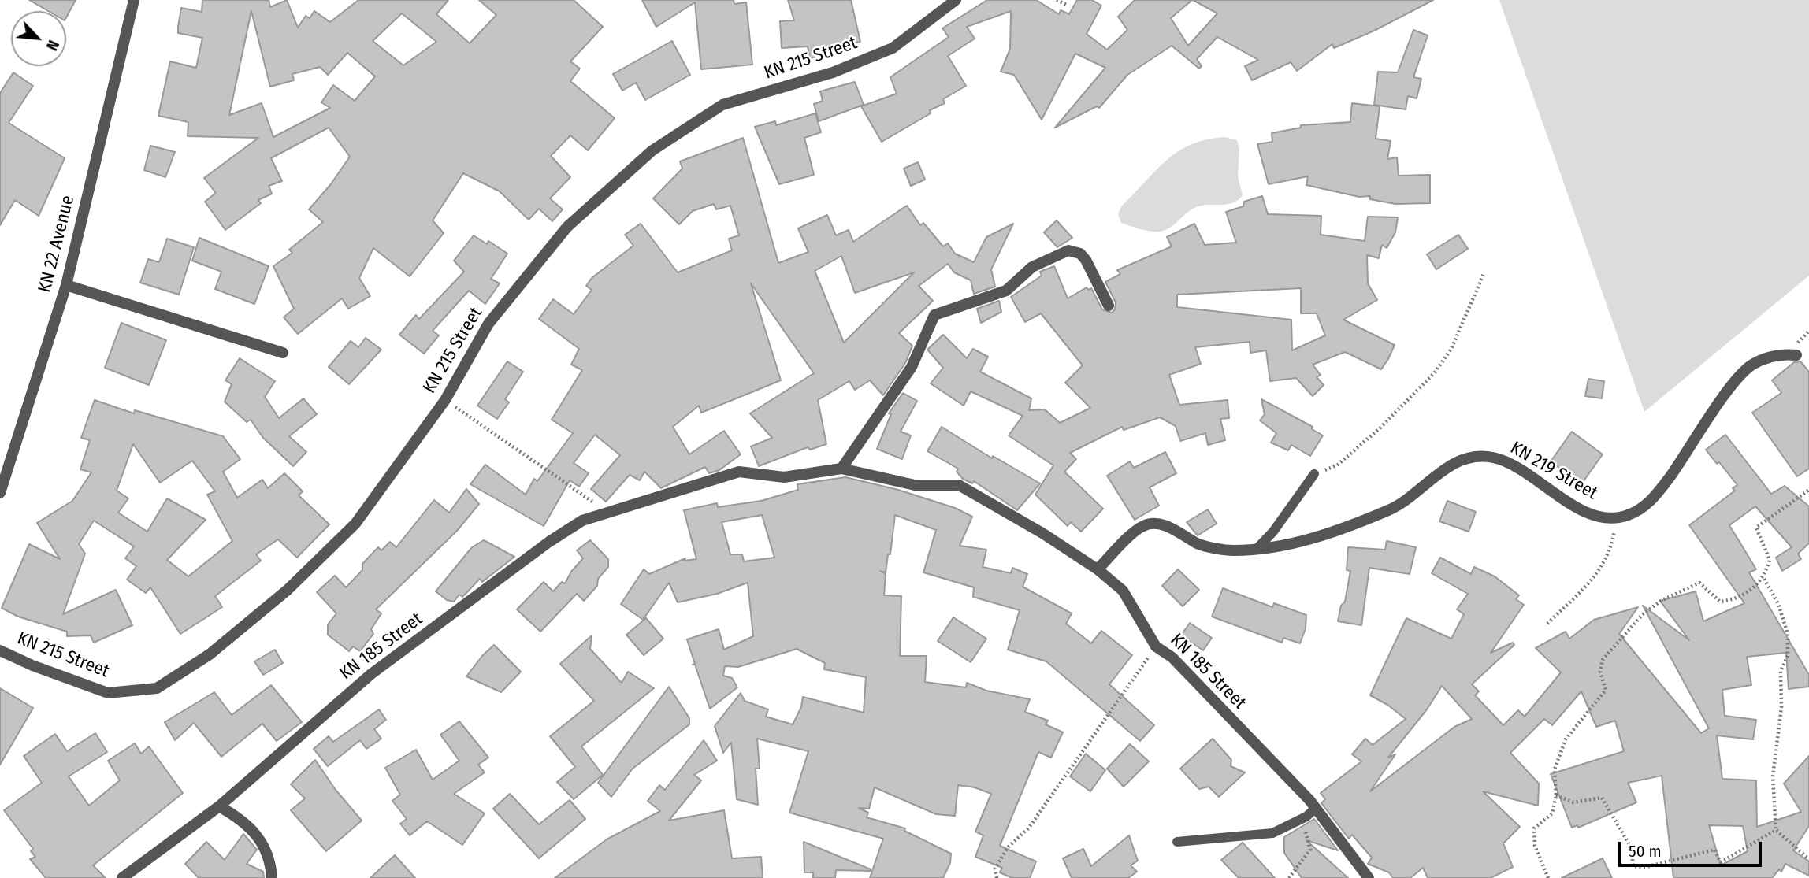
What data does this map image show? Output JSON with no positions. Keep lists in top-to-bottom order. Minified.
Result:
{"streets":{"street":["KN 215 Street","KN 22 Avenue","KN 219 Street","KN 185 Street"]},"crossings":[["KN 219 Street","KN 185 Street"]],"scale_bar":"50 m","north":"bottom right"}
